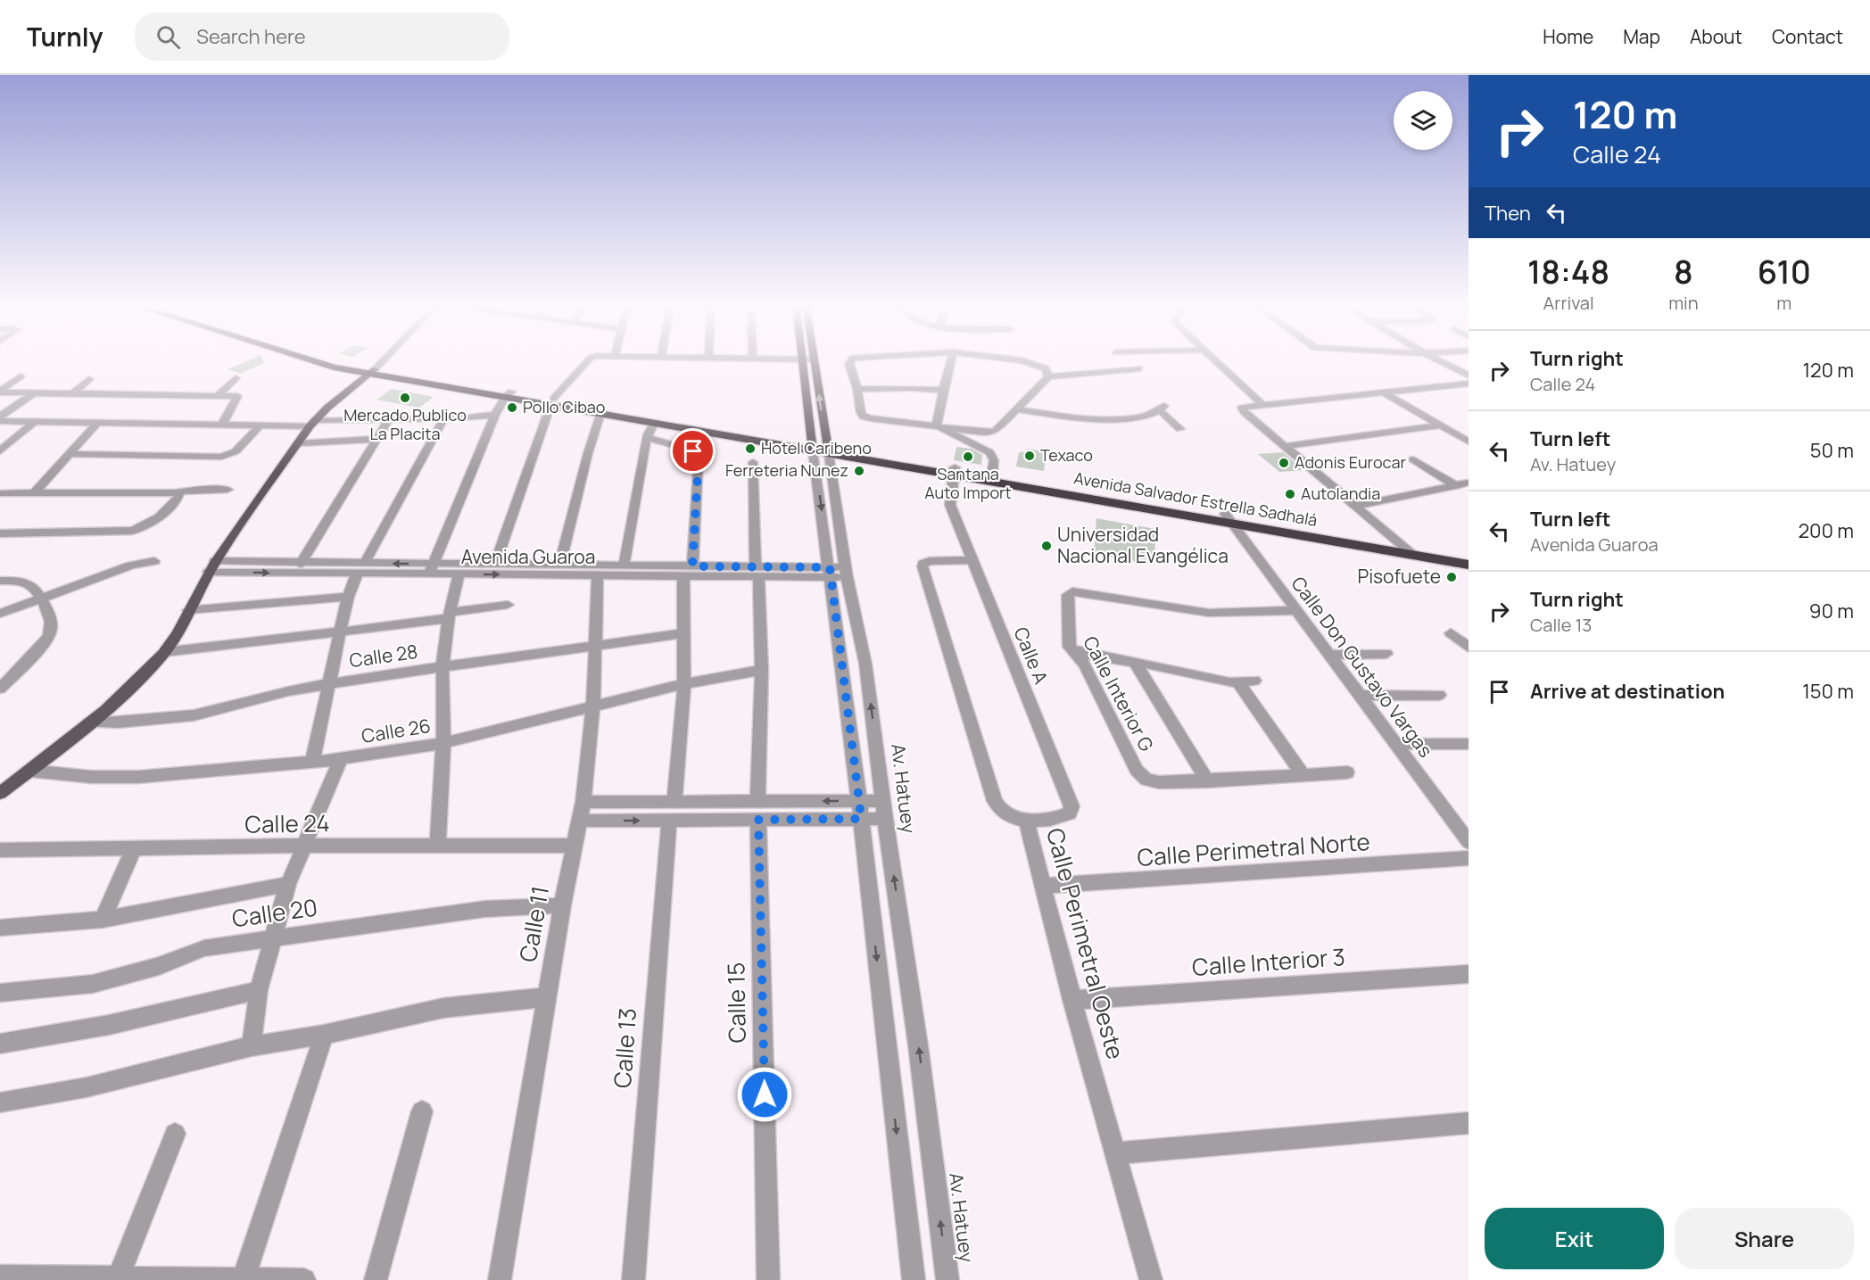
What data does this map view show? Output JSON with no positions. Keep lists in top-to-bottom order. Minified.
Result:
{"streets":{"highway":["Avenida Salvador Estrella Sadhalá"],"main road":["Av. Hatuey"],"street":["Avenida Guaroa","Calle A","Calle 28","Calle Don Gustavo Vargas","Calle Interior G","Calle 26","Calle 24","Calle Perimetral Norte","Calle 20","Calle 11","Calle Perimetral Oeste","Calle Interior 3","Calle 15","Calle 13"]},"crossings":[["Avenida Salvador Estrella Sadhalá","Calle A"],["Avenida Salvador Estrella Sadhalá","Calle Don Gustavo Vargas"],["Avenida Salvador Estrella Sadhalá","Av. Hatuey"],["Avenida Guaroa","Av. Hatuey"],["Avenida Guaroa","Calle 11"],["Avenida Guaroa","Calle 15"],["Calle A","Calle Perimetral Oeste"],["Calle 28","Calle 11"],["Calle Don Gustavo Vargas","Calle Interior G"],["Calle 26","Calle 11"],["Calle 26","Calle 15"],["Calle 24","Calle 11"],["Calle Perimetral Norte","Calle Perimetral Oeste"],["Calle 20","Calle 11"],["Calle Perimetral Oeste","Calle Interior 3"]],"places":["Mercado Publico La Placita","Pollo Cibao","Hotel Caribeno","Texaco","Santana Auto Import","Adonis Eurocar","Ferreteria Nunez","Autolandia","Universidad Nacional Evangélica","Pisofuete"],"page":{"header":"Turnly","search":"Search here","nav":["Home","Map","About","Contact"],"turn":["120 m","Calle 24"],"then":"Then","eta":["18:48","Arrival","8","min","610","m"],"list":[{"name":"Turn right","note":"Calle 24","value":"120 m"},{"name":"Turn left","note":"Av. Hatuey","value":"50 m"},{"name":"Turn left","note":"Avenida Guaroa","value":"200 m"},{"name":"Turn right","note":"Calle 13","value":"90 m"},{"name":"Arrive at destination","value":"150 m"}],"buttons":["Exit","Share"]}}
